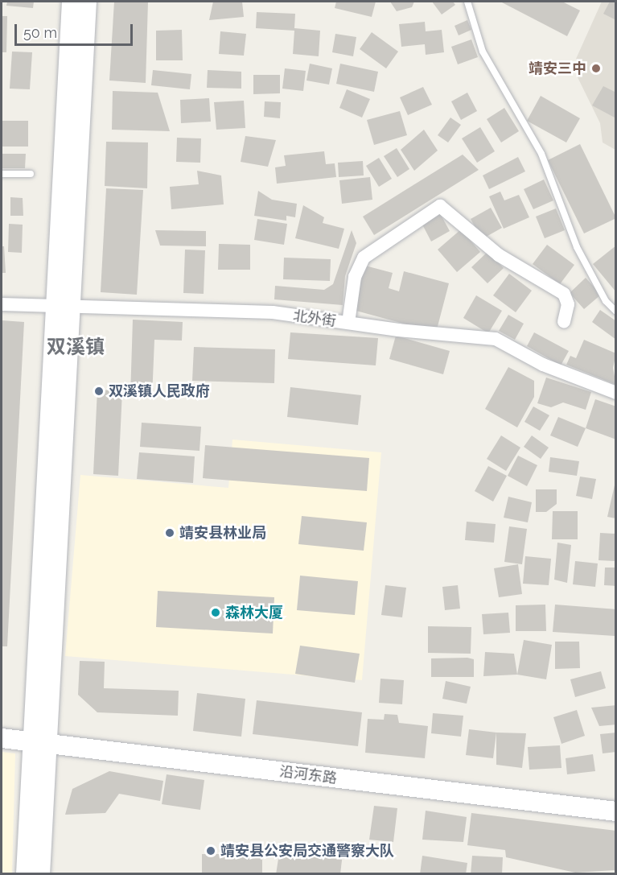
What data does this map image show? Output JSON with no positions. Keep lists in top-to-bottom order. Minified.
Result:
{"streets":{"main road":["沿河东路"],"street":["北外街"]},"districts":["双溪镇"],"places":["靖安三中","双溪镇人民政府","靖安县林业局","森林大厦","靖安县公安局交通警察大队"],"scale_bar":"50 m"}
